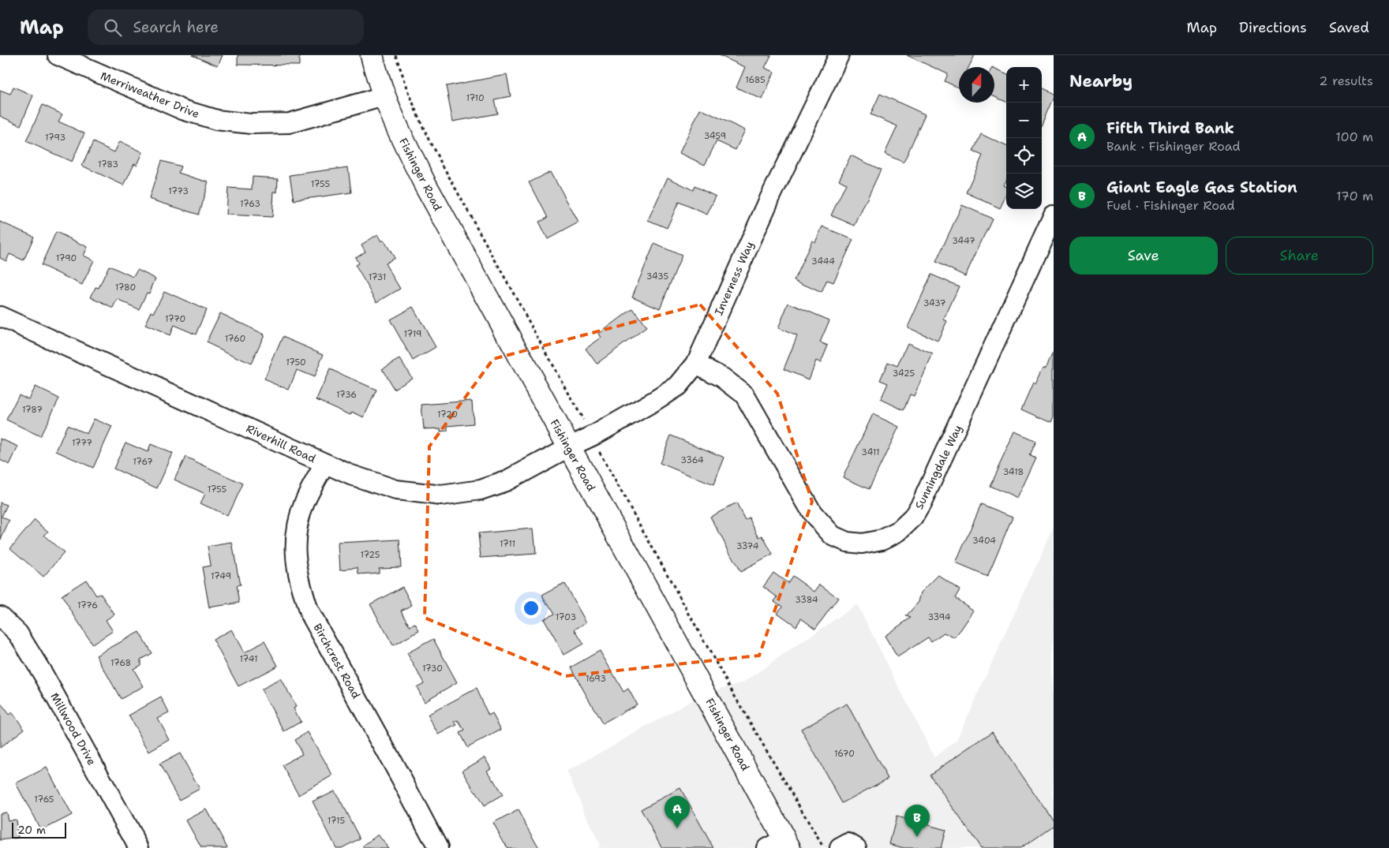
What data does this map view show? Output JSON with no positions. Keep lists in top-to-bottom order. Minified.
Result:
{"streets":{"main road":["Fishinger Road"],"street":["Merriweather Drive","Inverness Way","Riverhill Road","Sunningdale Way","Birchcrest Road","Millwood Drive"]},"crossings":[["Merriweather Drive","Fishinger Road"],["Fishinger Road","Inverness Way"],["Fishinger Road","Riverhill Road"],["Inverness Way","Riverhill Road"],["Inverness Way","Sunningdale Way"],["Riverhill Road","Birchcrest Road"]],"house_numbers":["1685","1710","3459","1793","1783","1755","1773","1763","3447","1790","3444","3435","1731","1780","3437","1770","1719","1760","1750","3425","1736","1787","1720","1777","3411","3364","1767","3418","1755","3404","1711","3374","1725","1749","3384","1776","1703","3394","1741","1768","1730","1693","1670","1765","1715"],"scale_bar":"20 m","north":"top","page":{"header":"Map","search":"Search here","nav":["Map","Directions","Saved"],"heading":["Nearby","2 results"],"map_buttons":["+","−"],"list":[{"mark":"A","name":"Fifth Third Bank","note":"Bank · Fishinger Road","value":"100 m"},{"mark":"B","name":"Giant Eagle Gas Station","note":"Fuel · Fishinger Road","value":"170 m"}],"buttons":["Save","Share"],"pins":["A","B"],"scale":"20 m"}}
